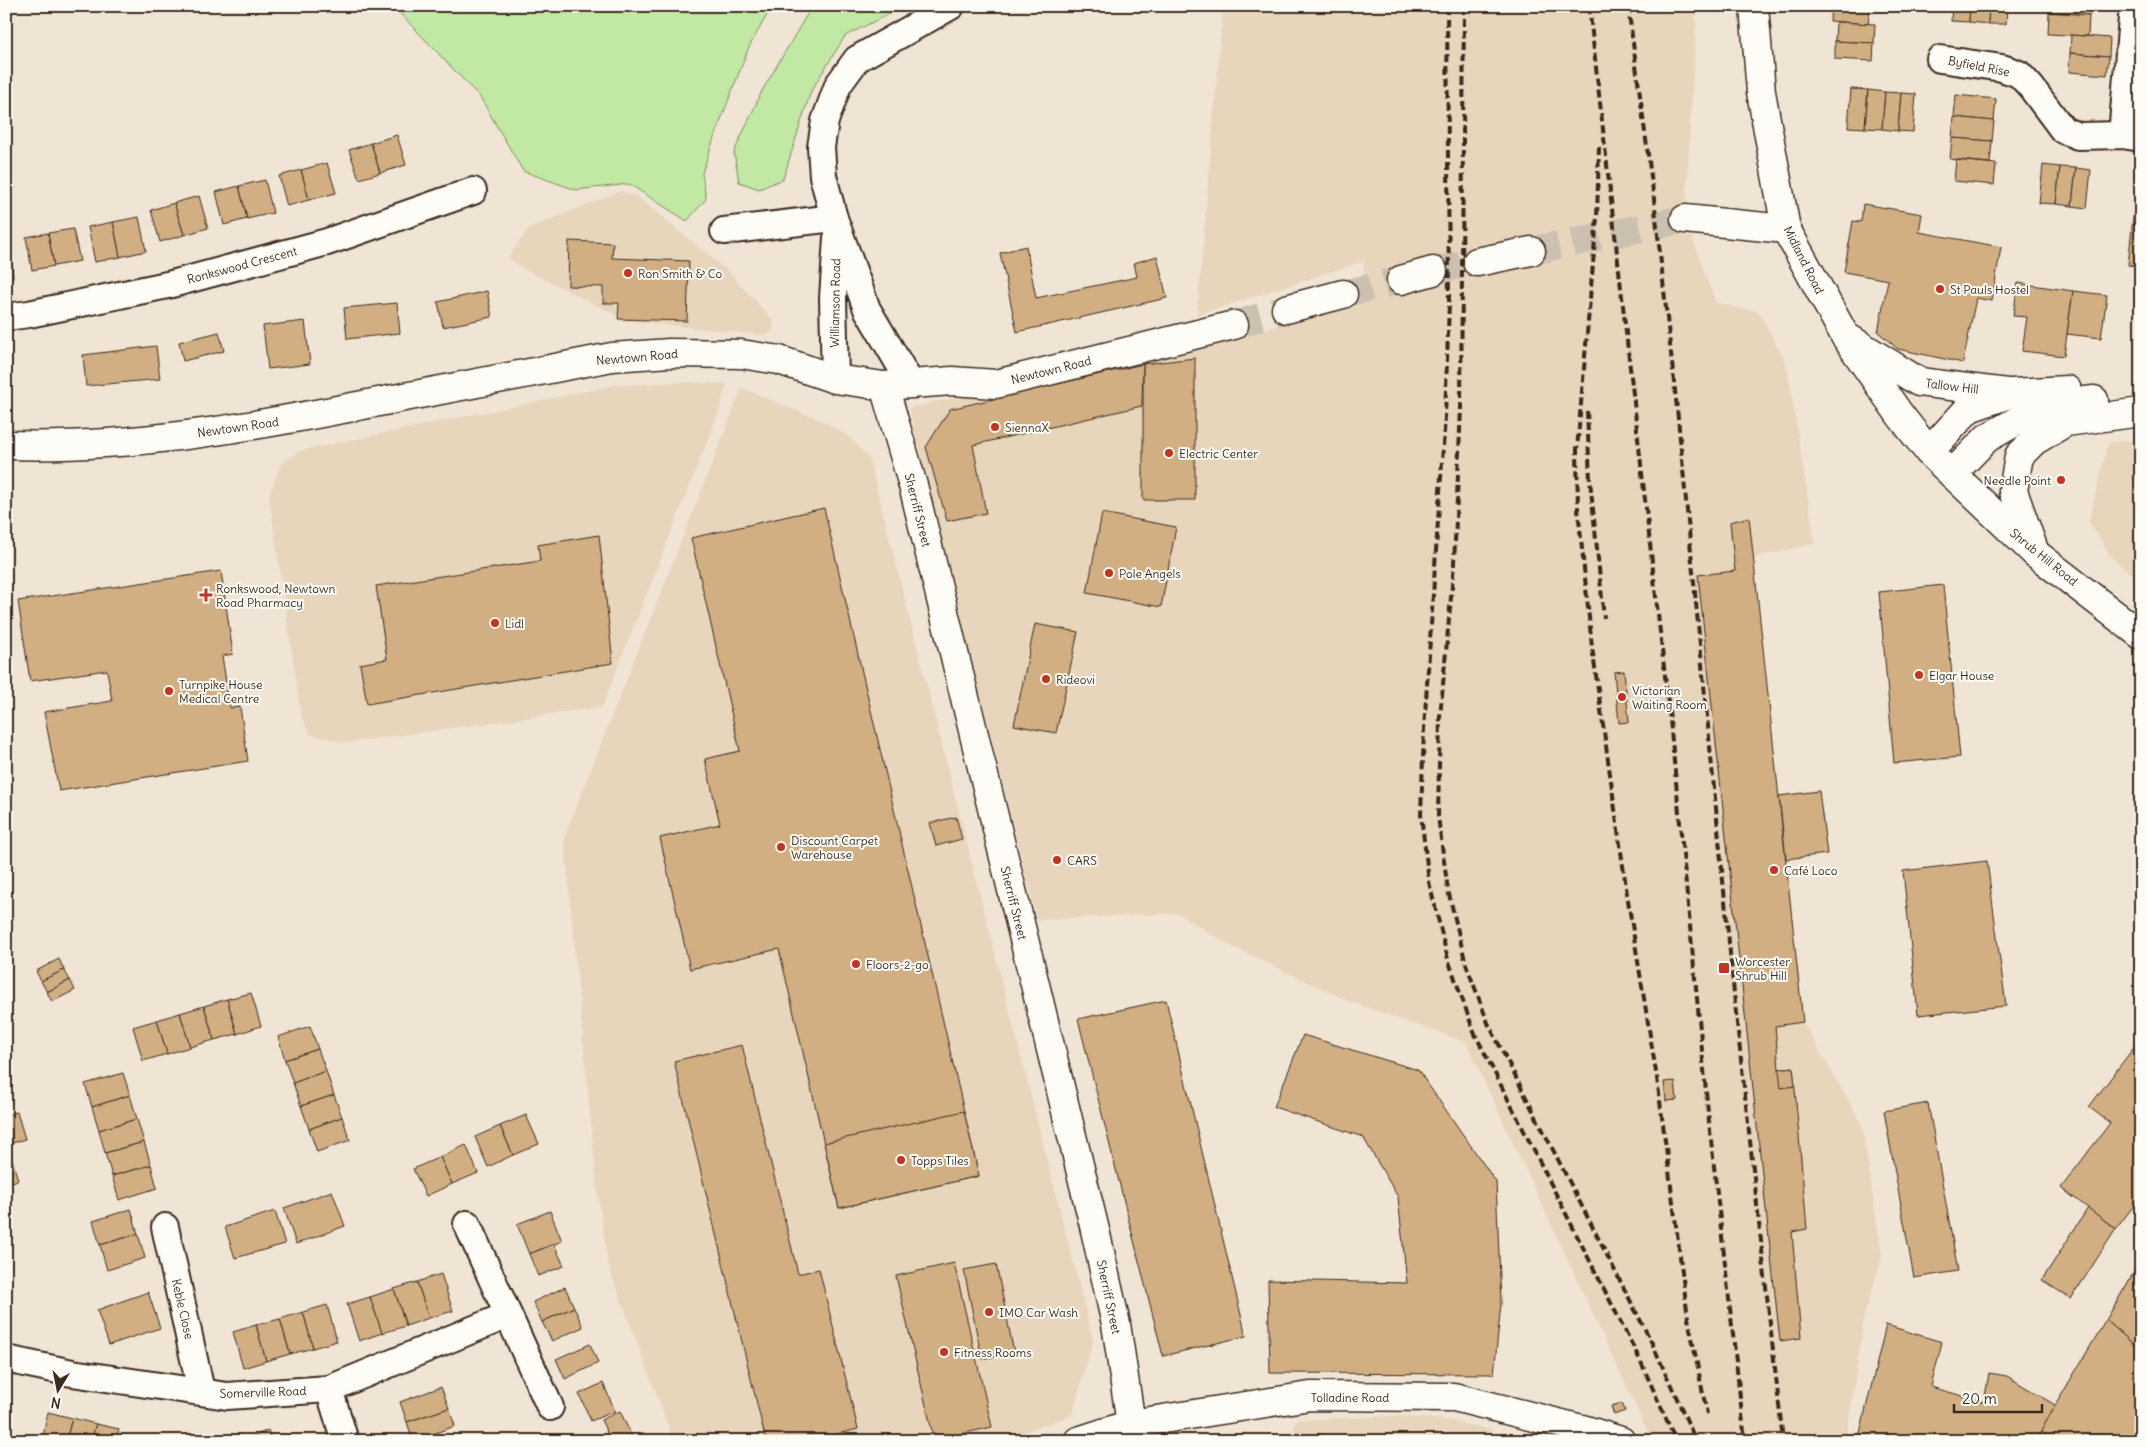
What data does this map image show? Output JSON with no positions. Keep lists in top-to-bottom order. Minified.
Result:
{"streets":{"main road":["Midland Road","Newtown Road","Tallow Hill","Sherriff Street","Shrub Hill Road","Tolladine Road"],"street":["Byfield Rise","Ronkswood Crescent","Williamson Road","Keble Close","Somerville Road"]},"crossings":[["Midland Road","Tallow Hill"],["Midland Road","Shrub Hill Road"],["Williamson Road","Newtown Road"],["Newtown Road","Sherriff Street"],["Tallow Hill","Shrub Hill Road"],["Sherriff Street","Tolladine Road"],["Keble Close","Somerville Road"]],"places":{"other":["Ron Smith & Co","St Pauls Hostel","SiennaX","Electric Center","Needle Point","Pole Angels","Lidl","Elgar House","Rideovi","Turnpike House Medical Centre","Victorian Waiting Room","Discount Carpet Warehouse","CARS","Café Loco","Floors-2-go","Topps Tiles","IMO Car Wash","Fitness Rooms"],"health":["Ronkswood, Newtown Road Pharmacy"],"transit":["Worcester Shrub Hill"]},"scale_bar":"20 m","north":"bottom"}
